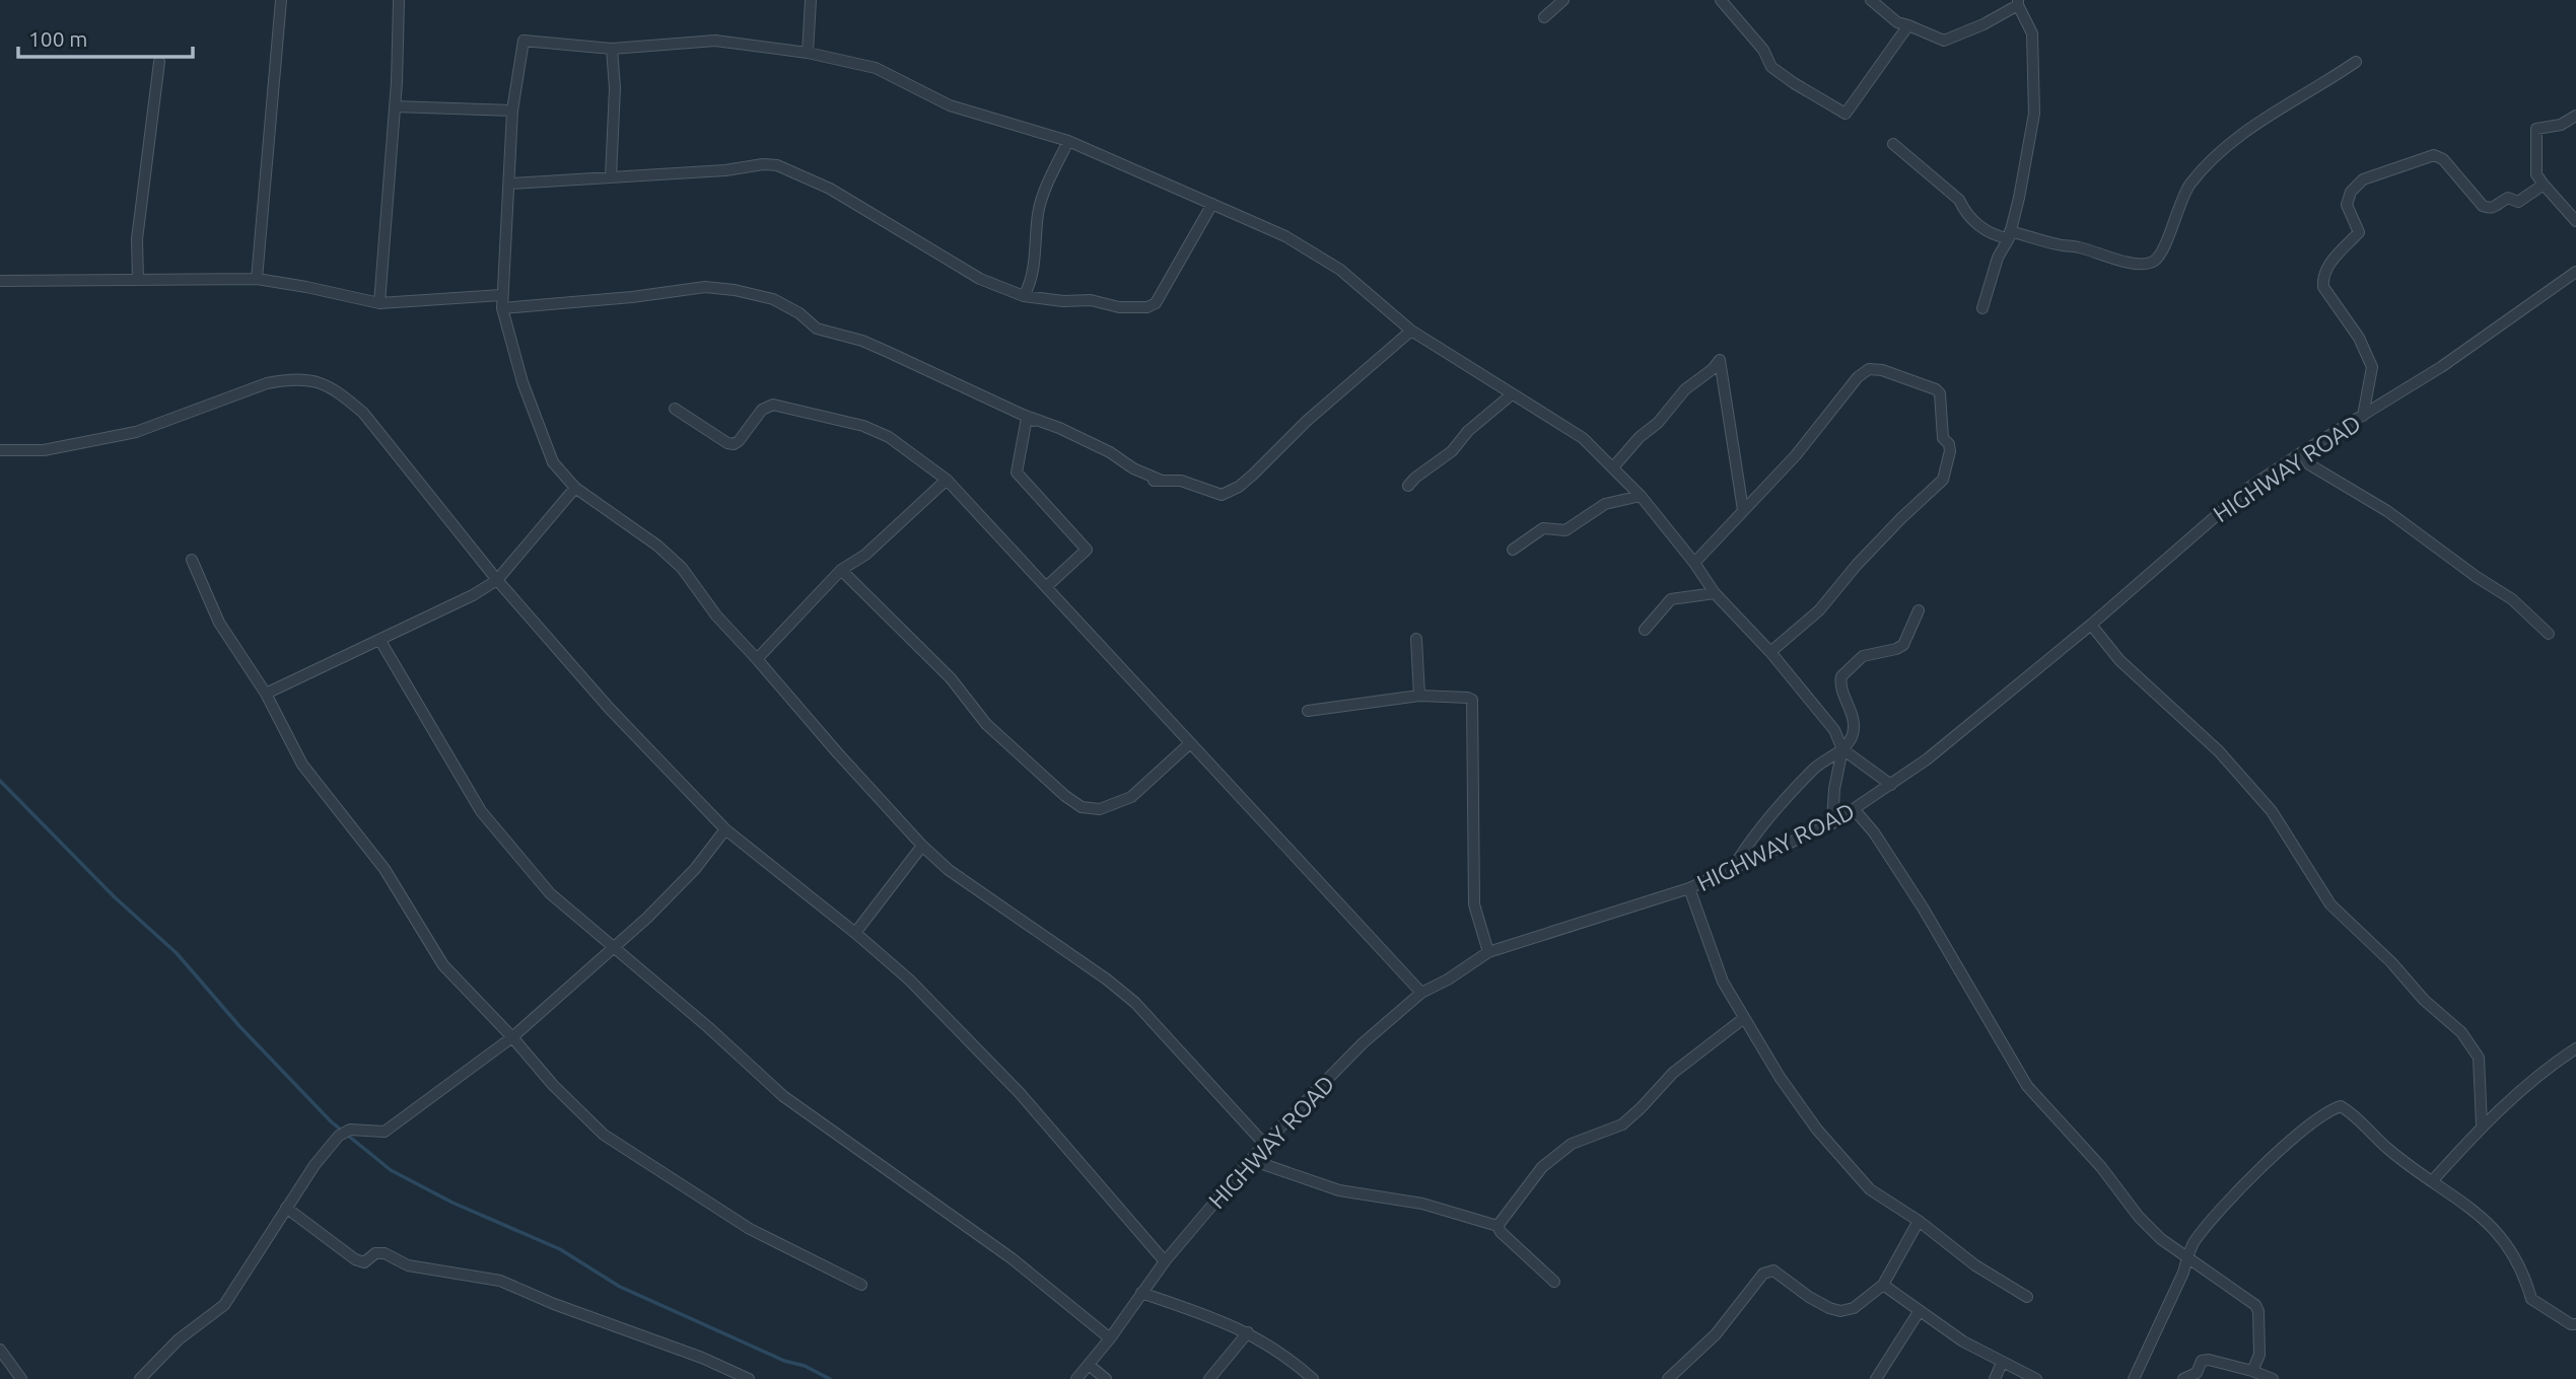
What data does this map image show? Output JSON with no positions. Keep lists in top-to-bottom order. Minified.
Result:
{"streets":{"street":["HIGHWAY ROAD"]},"scale_bar":"100 m"}
